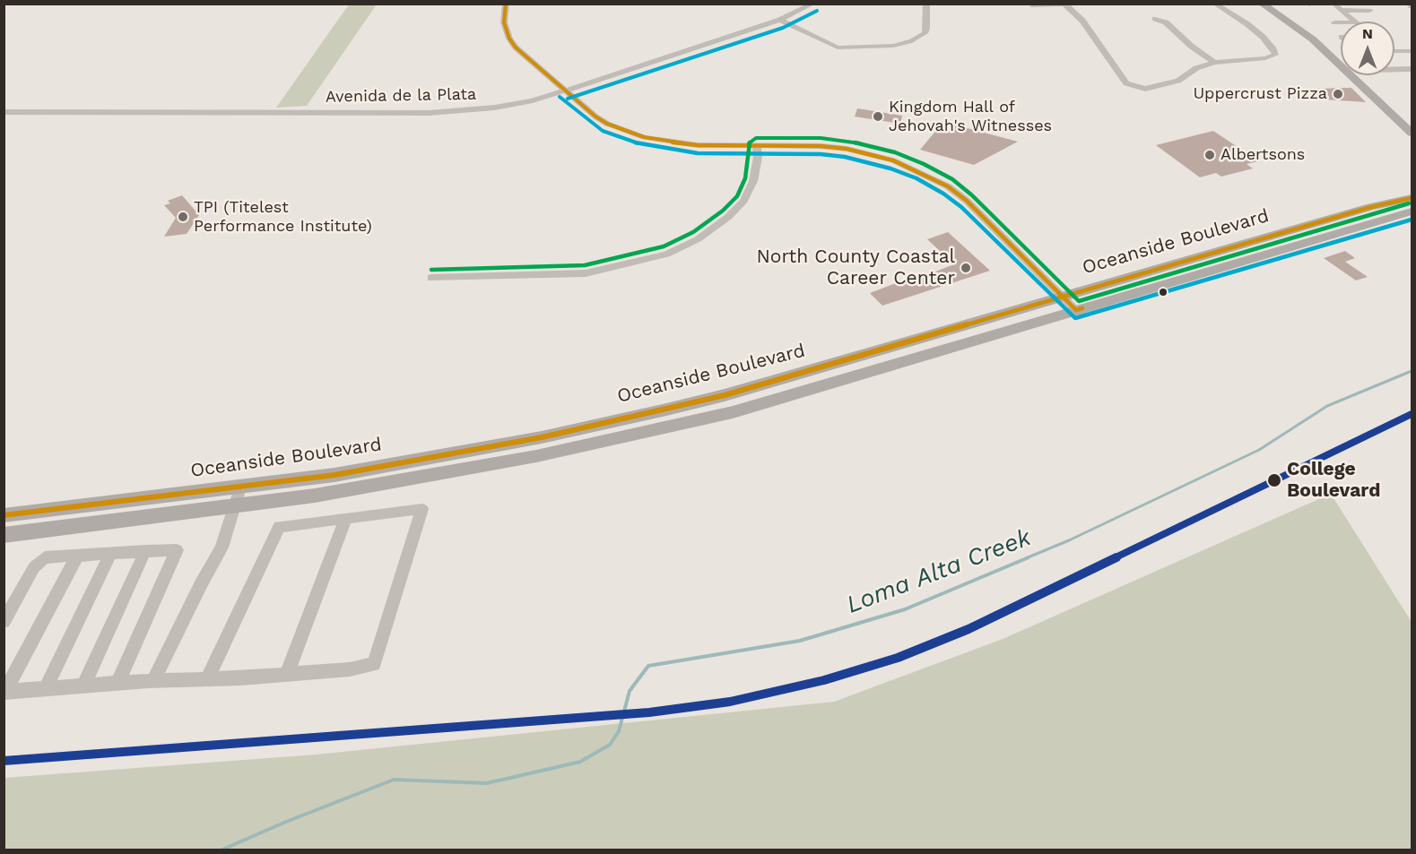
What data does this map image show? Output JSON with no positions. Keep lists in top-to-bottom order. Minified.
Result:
{"streets":{"main road":["Oceanside Boulevard"],"street":["Avenida de la Plata"]},"water":["Loma Alta Creek"],"places":["Uppercrust Pizza","Kingdom Hall of Jehovah's Witnesses","Albertsons","TPI (Titelest Performance Institute)","North County Coastal Career Center","College Boulevard"],"north":"top"}
